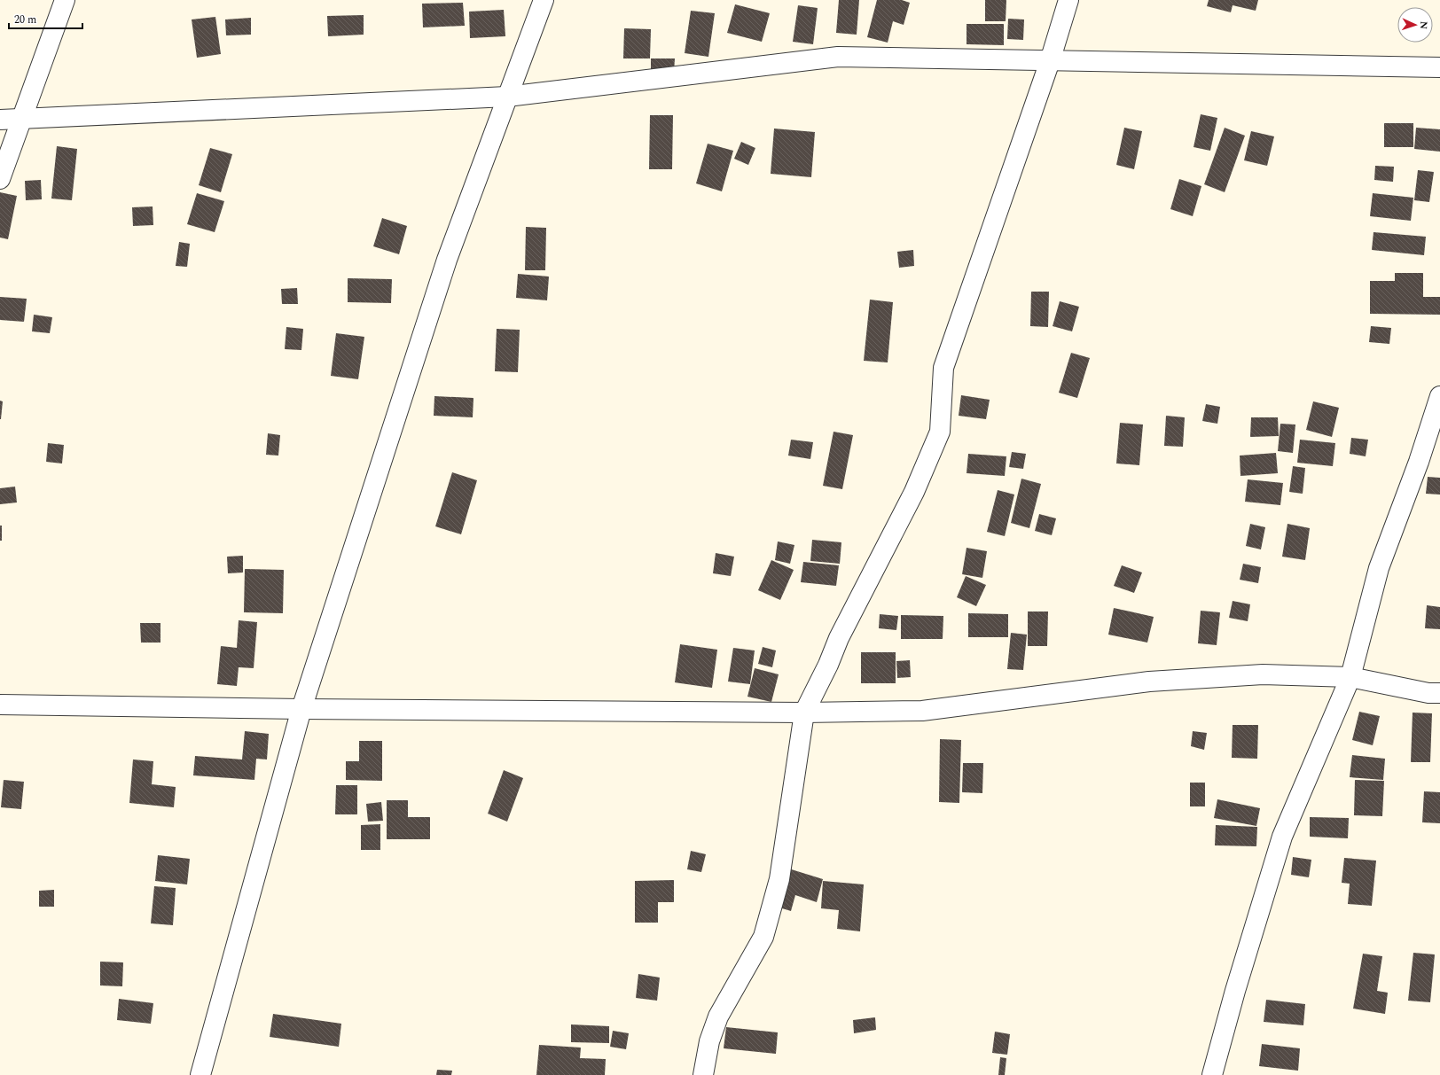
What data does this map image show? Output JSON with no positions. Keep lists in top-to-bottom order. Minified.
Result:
{"scale_bar":"20 m","north":"right"}
